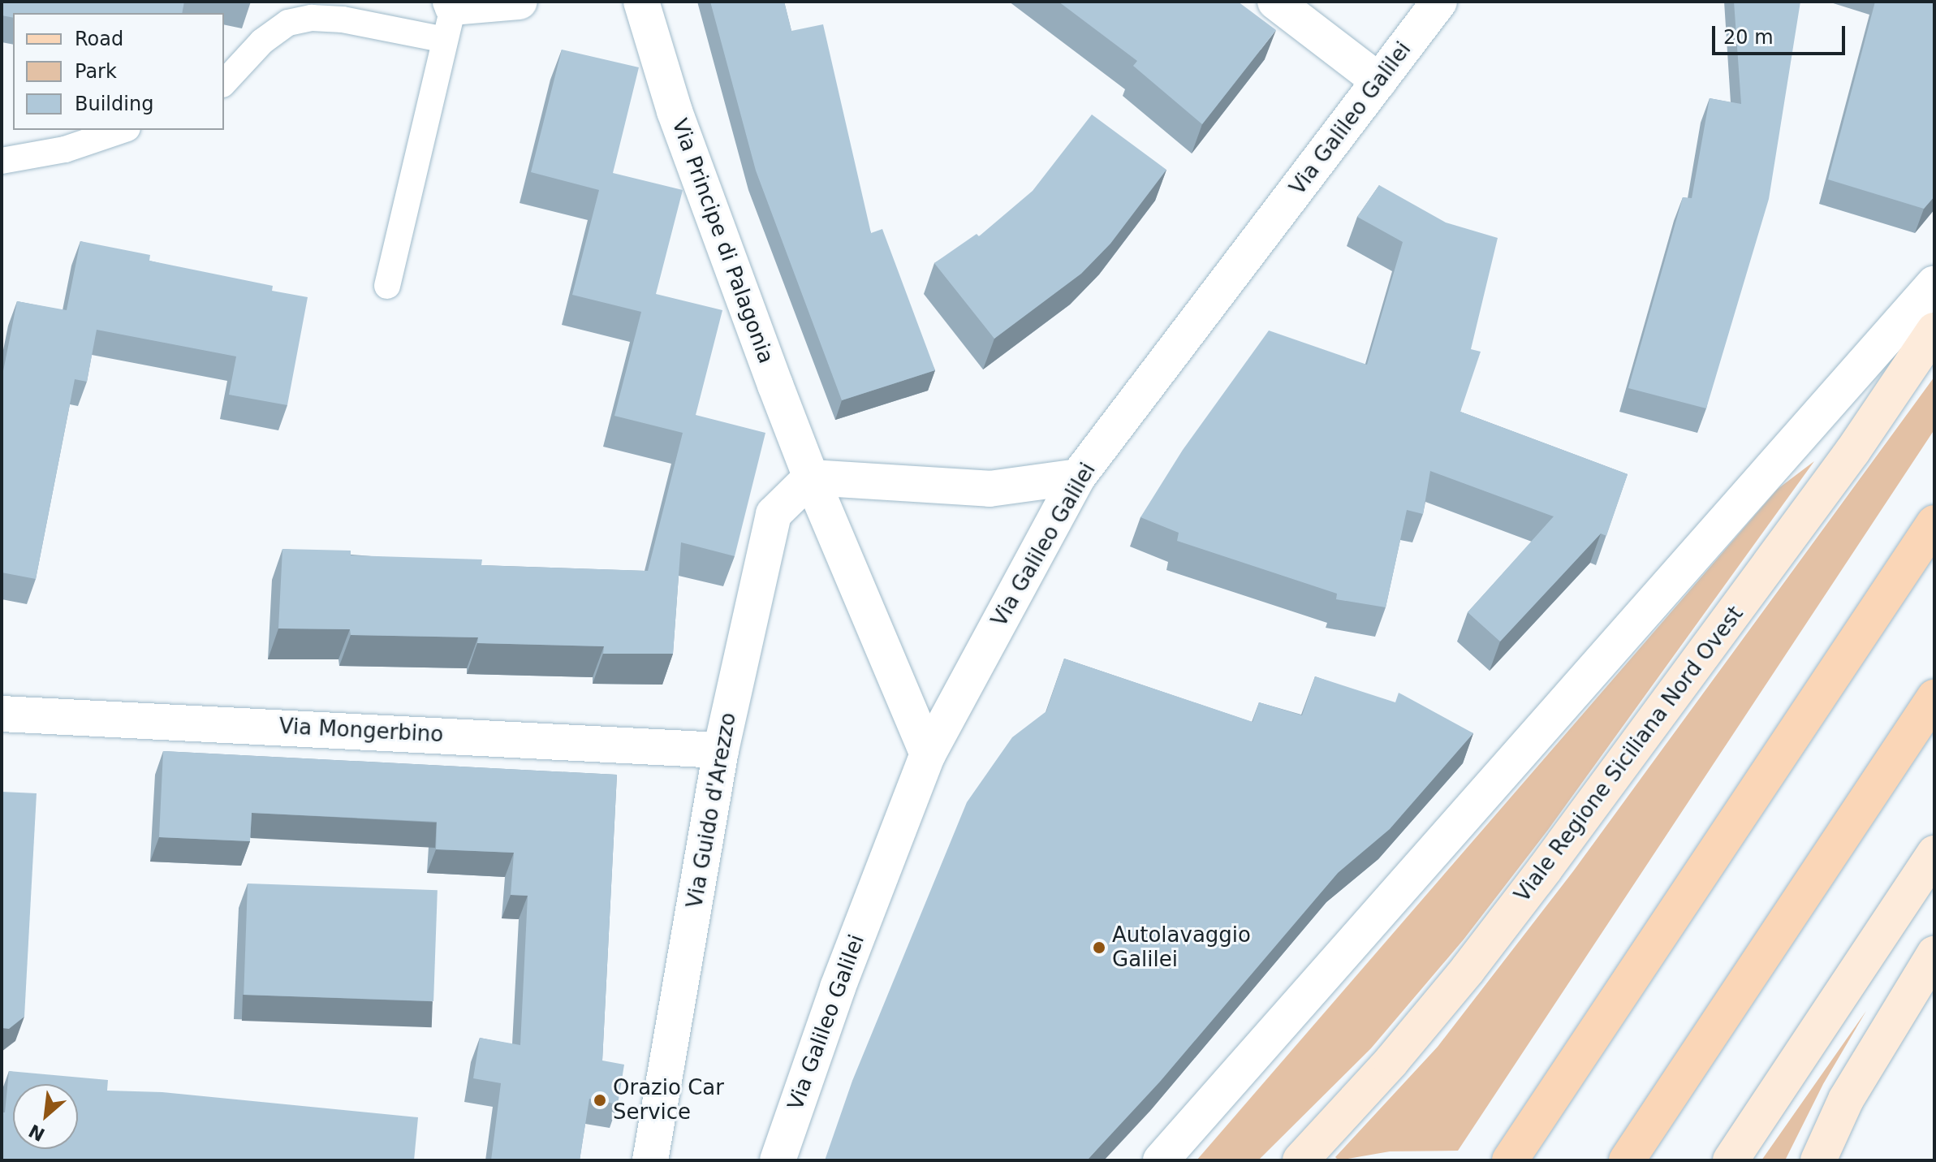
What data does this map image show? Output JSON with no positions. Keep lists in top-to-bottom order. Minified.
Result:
{"streets":{"street":["Via Galileo Galilei","Via Principe di Palagonia","Via Mongerbino","Viale Regione Siciliana Nord Ovest","Via Guido d'Arezzo"]},"crossings":[["Via Galileo Galilei","Via Principe di Palagonia"],["Via Principe di Palagonia","Via Guido d'Arezzo"],["Via Mongerbino","Via Guido d'Arezzo"]],"places":["Autolavaggio Galilei","Orazio Car Service"],"legend":["Road","Park","Building"],"scale_bar":"20 m","north":"bottom left"}
